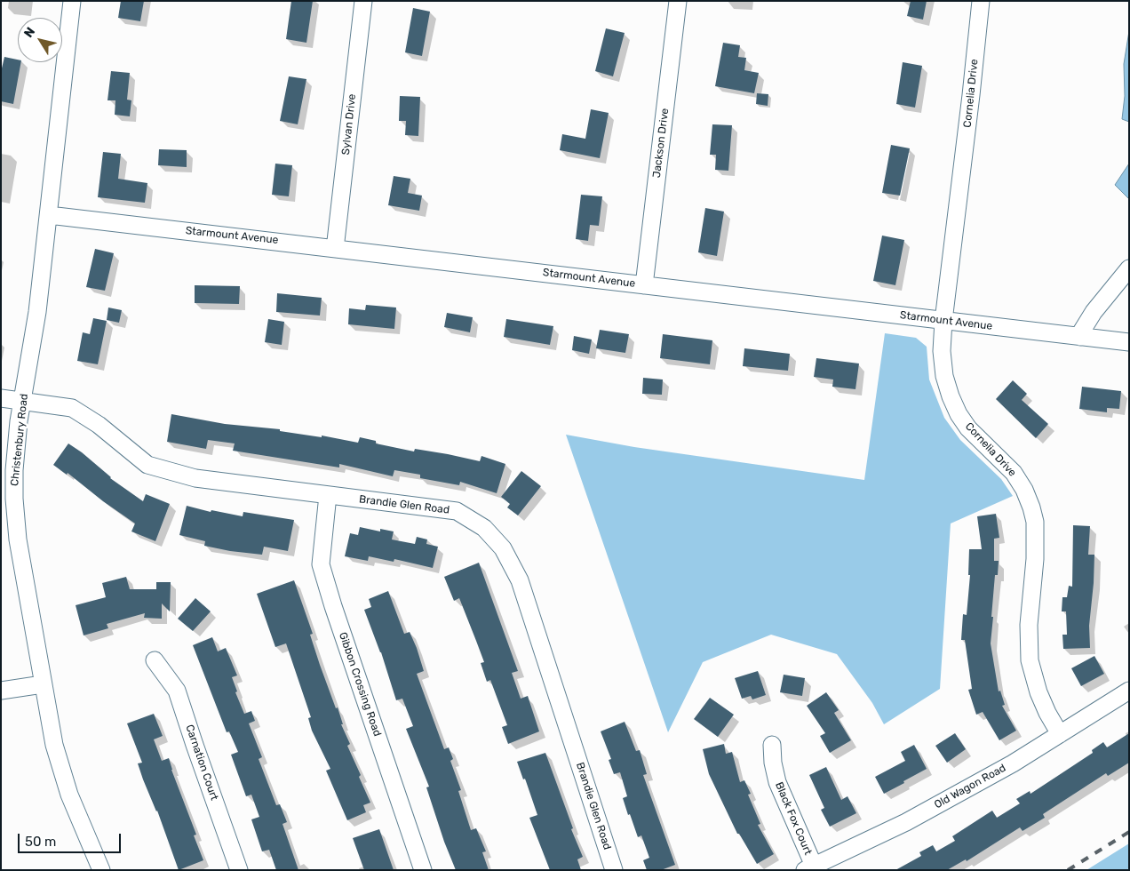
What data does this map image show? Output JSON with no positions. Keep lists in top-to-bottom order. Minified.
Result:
{"streets":{"street":["Cornelia Drive","Sylvan Drive","Jackson Drive","Starmount Avenue","Christenbury Road","Brandie Glen Road","Gibbon Crossing Road","Carnation Court","Old Wagon Road","Black Fox Court"]},"crossings":[["Cornelia Drive","Starmount Avenue"],["Cornelia Drive","Old Wagon Road"],["Sylvan Drive","Starmount Avenue"],["Jackson Drive","Starmount Avenue"],["Starmount Avenue","Christenbury Road"],["Christenbury Road","Brandie Glen Road"],["Brandie Glen Road","Gibbon Crossing Road"],["Old Wagon Road","Black Fox Court"]],"scale_bar":"50 m","north":"top left"}
